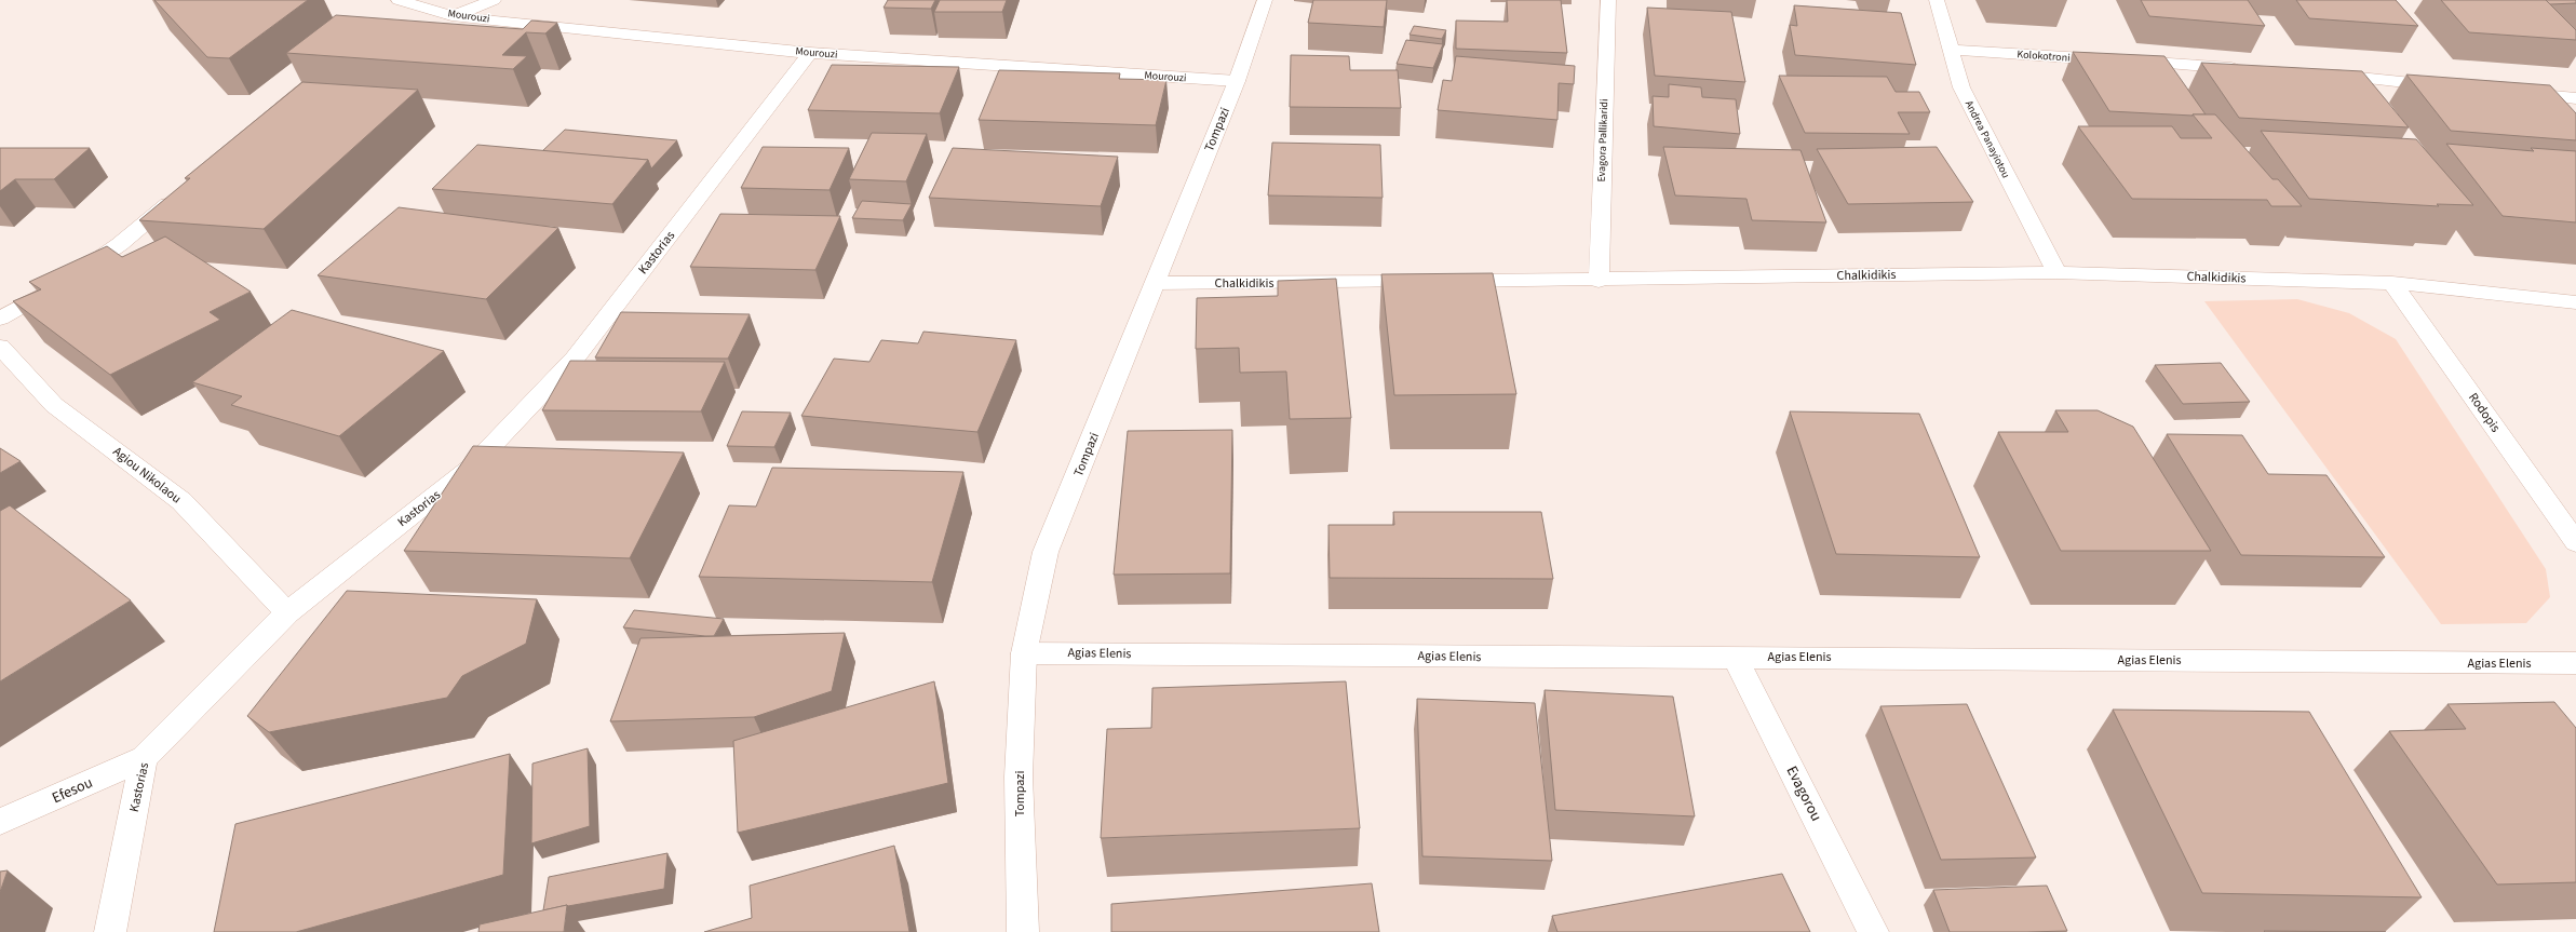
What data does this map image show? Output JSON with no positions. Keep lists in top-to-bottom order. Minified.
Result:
{"streets":{"street":["Mourouzi","Kolokotroni","Tompazi","Andrea Panayiotou","Evagora Pallikaridi","Kastorias","Chalkidikis","Rodopis","Agiou Nikolaou","Agias Elenis","Efesou","Evagorou"]},"crossings":[["Mourouzi","Tompazi"],["Mourouzi","Kastorias"],["Kolokotroni","Andrea Panayiotou"],["Tompazi","Chalkidikis"],["Tompazi","Agias Elenis"],["Andrea Panayiotou","Chalkidikis"],["Evagora Pallikaridi","Chalkidikis"],["Kastorias","Agiou Nikolaou"],["Kastorias","Efesou"],["Chalkidikis","Rodopis"],["Agias Elenis","Evagorou"]]}
